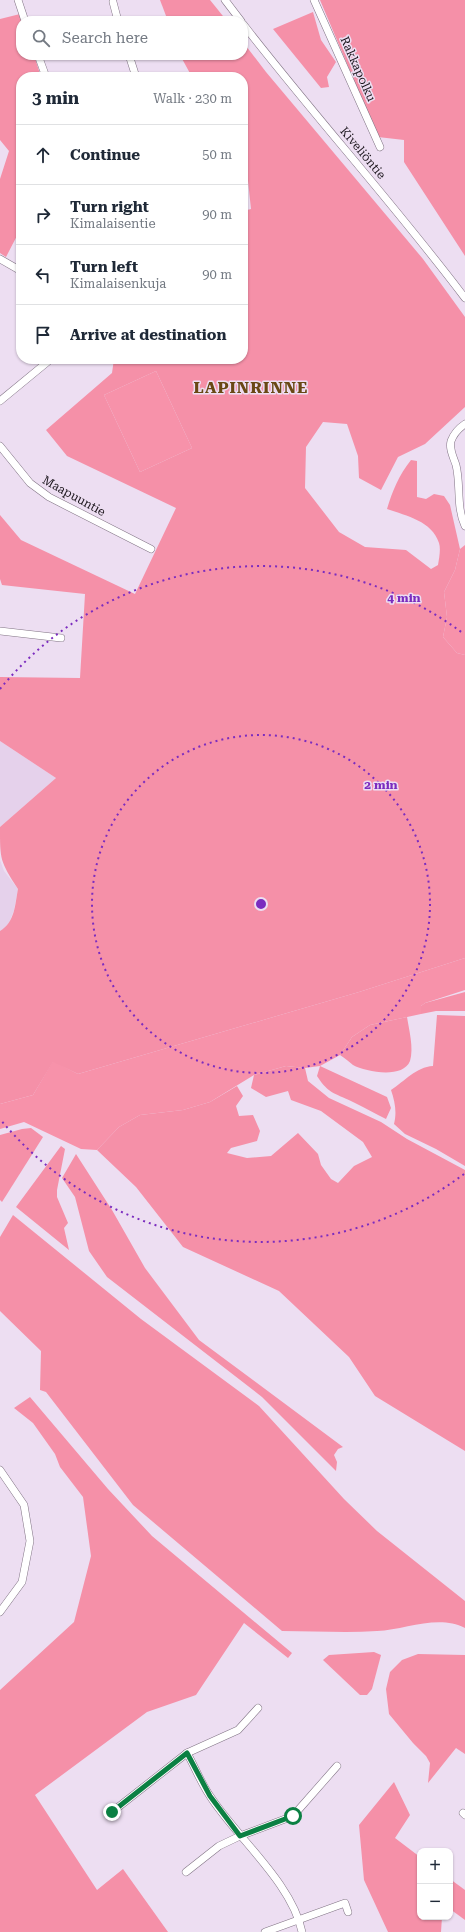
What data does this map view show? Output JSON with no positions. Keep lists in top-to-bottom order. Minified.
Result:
{"streets":{"street":["Rakkapolku","Kiveliöntie","Maapuuntie"]},"districts":["LAPINRINNE"],"page":{"search":"Search here","heading":["3 min","Walk · 230 m"],"list":[["Continue","50 m"],["Turn right","Kimalaisentie","90 m"],["Turn left","Kimalaisenkuja","90 m"],"Arrive at destination"],"map_buttons":["+","−"]},"rings":["4 min","2 min"]}
